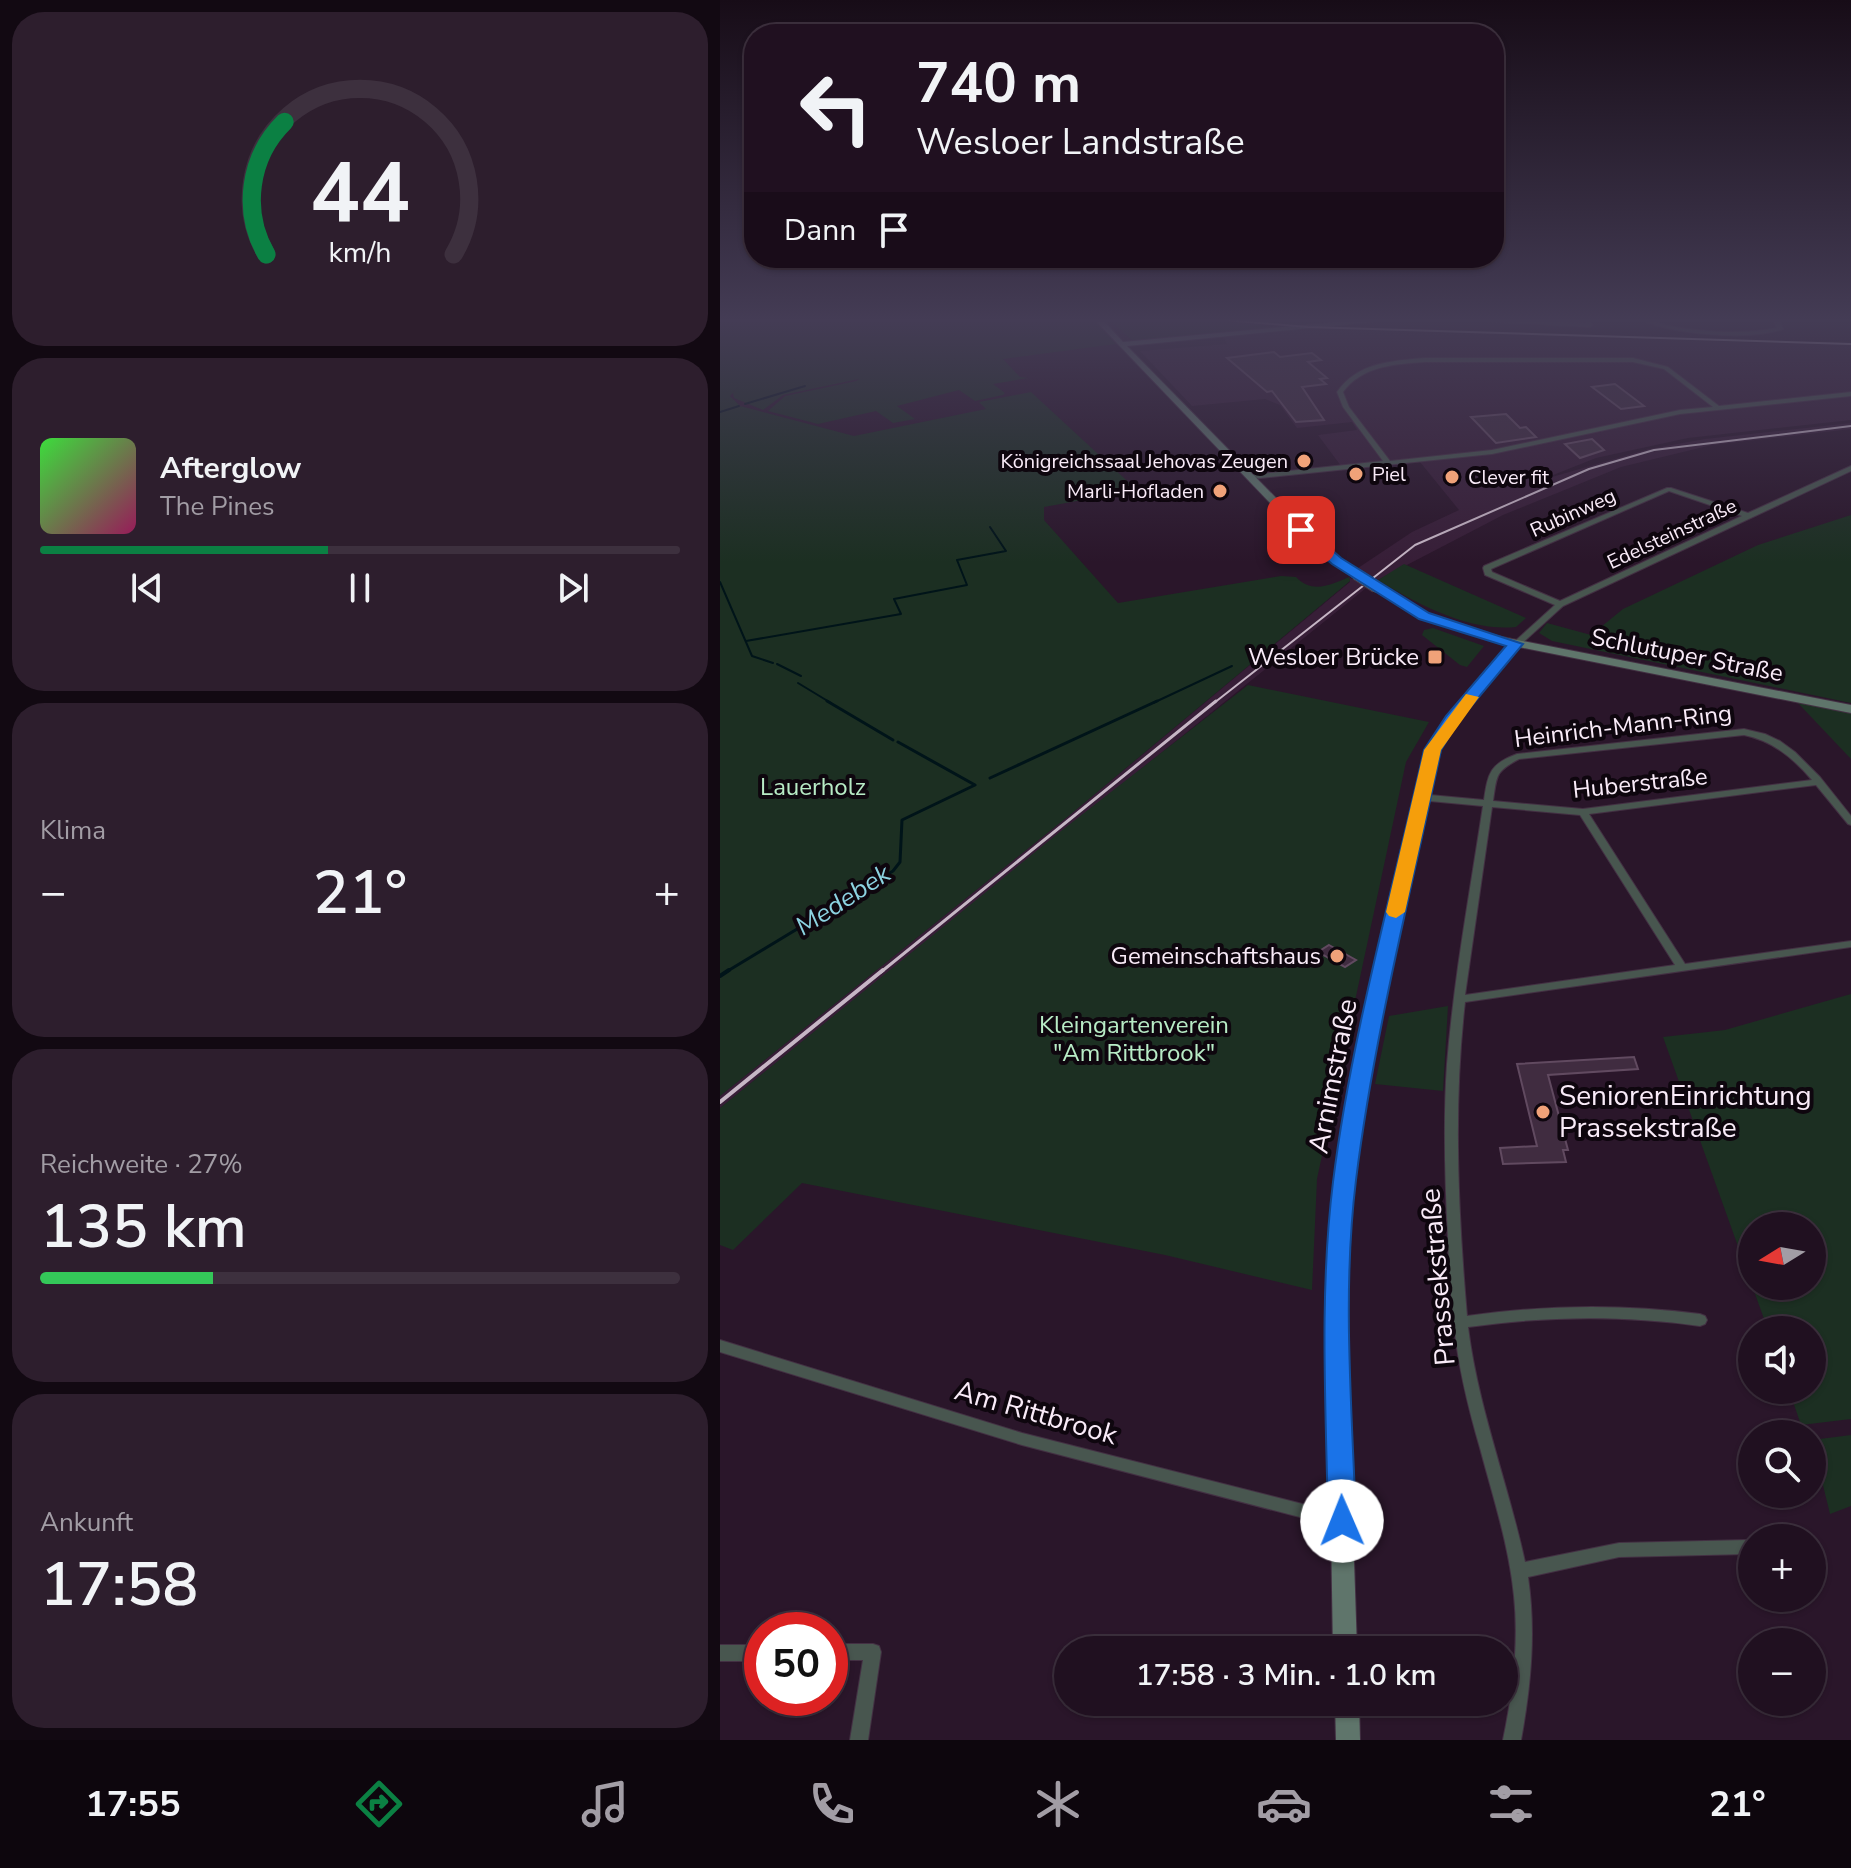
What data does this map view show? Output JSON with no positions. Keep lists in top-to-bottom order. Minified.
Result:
{"streets":{"main road":["Schlutuper Straße","Arnimstraße"],"street":["Rubinweg","Edelsteinstraße","Heinrich-Mann-Ring","Huberstraße","Prassekstraße","Am Rittbrook"]},"crossings":[["Rubinweg","Edelsteinstraße"],["Edelsteinstraße","Schlutuper Straße"],["Edelsteinstraße","Arnimstraße"],["Schlutuper Straße","Arnimstraße"],["Heinrich-Mann-Ring","Huberstraße"],["Heinrich-Mann-Ring","Prassekstraße"],["Huberstraße","Arnimstraße"],["Huberstraße","Prassekstraße"],["Arnimstraße","Am Rittbrook"]],"water":["Medebek"],"parks":["Lauerholz","Kleingartenverein \"Am Rittbrook\""],"places":{"other":["Königreichssaal Jehovas Zeugen","Piel","Clever fit","Marli-Hofladen","Gemeinschaftshaus","SeniorenEinrichtung Prassekstraße"],"transit":["Wesloer Brücke"]},"north":"left","page":{"turn":["740 m","Wesloer Landstraße"],"then":"Dann","song":["Afterglow","The Pines"],"tile":["Klima",["Reichweite · 27%","135 km"],["Ankunft","17:58"]],"heat":["−","21°","+"],"map_buttons":["+","−"],"limit":"50","trip":"17:58 · 3 Min. · 1.0 km","tabs":["17:55","21°"],"gauge":["44","km/h"]}}
